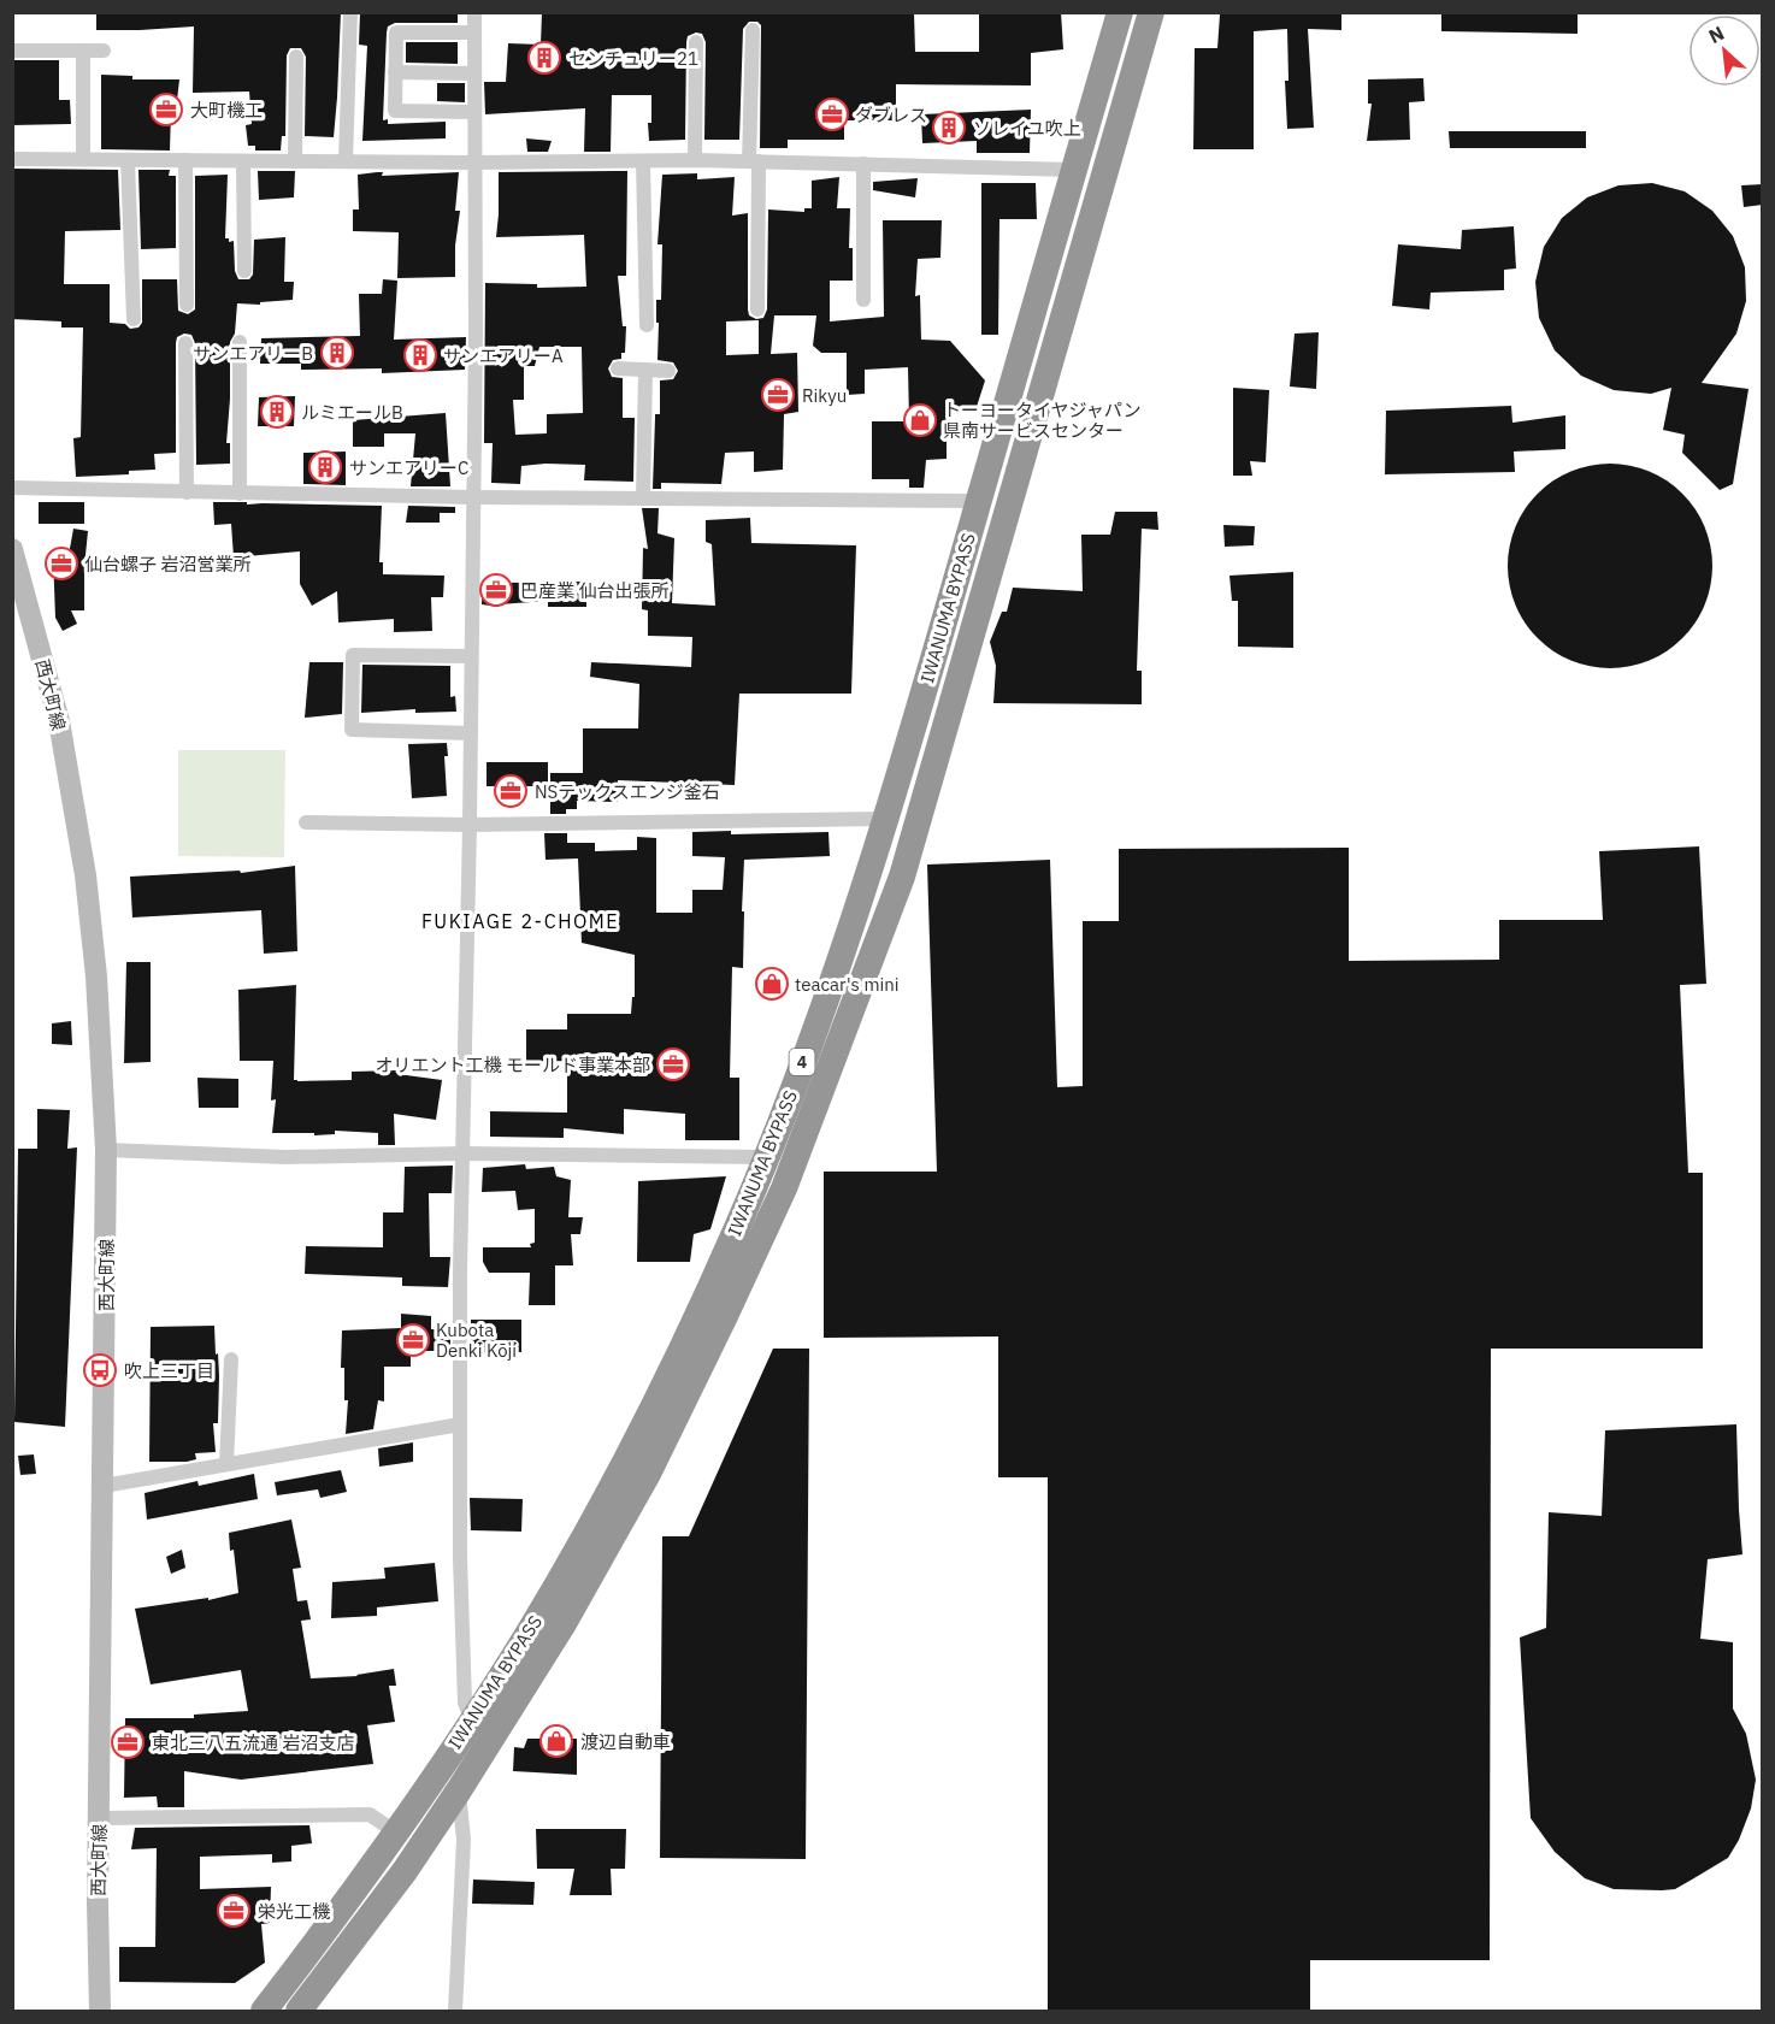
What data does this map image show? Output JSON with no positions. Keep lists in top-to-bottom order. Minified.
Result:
{"streets":{"highway":["IWANUMA BYPASS","4"],"street":["西大町線"]},"districts":["FUKIAGE 2-CHOME"],"places":{"building":["センチュリー21","ソレイユ吹上","サンエアリーB","サンエアリーA","ルミエールB","サンエアリーC"],"office":["大町機工","ダブレス","Rikyu","仙台螺子 岩沼営業所","巴産業 仙台出張所","NSテックスエンジ釜石","オリエント工機 モールド事業本部","Kubota Denki Kōji","東北三八五流通 岩沼支店","栄光工機"],"shop":["トーヨータイヤジャパン 県南サービスセンター","teacar's mini","渡辺自動車"],"bus stop":["吹上三丁目"]},"north":"top left"}
